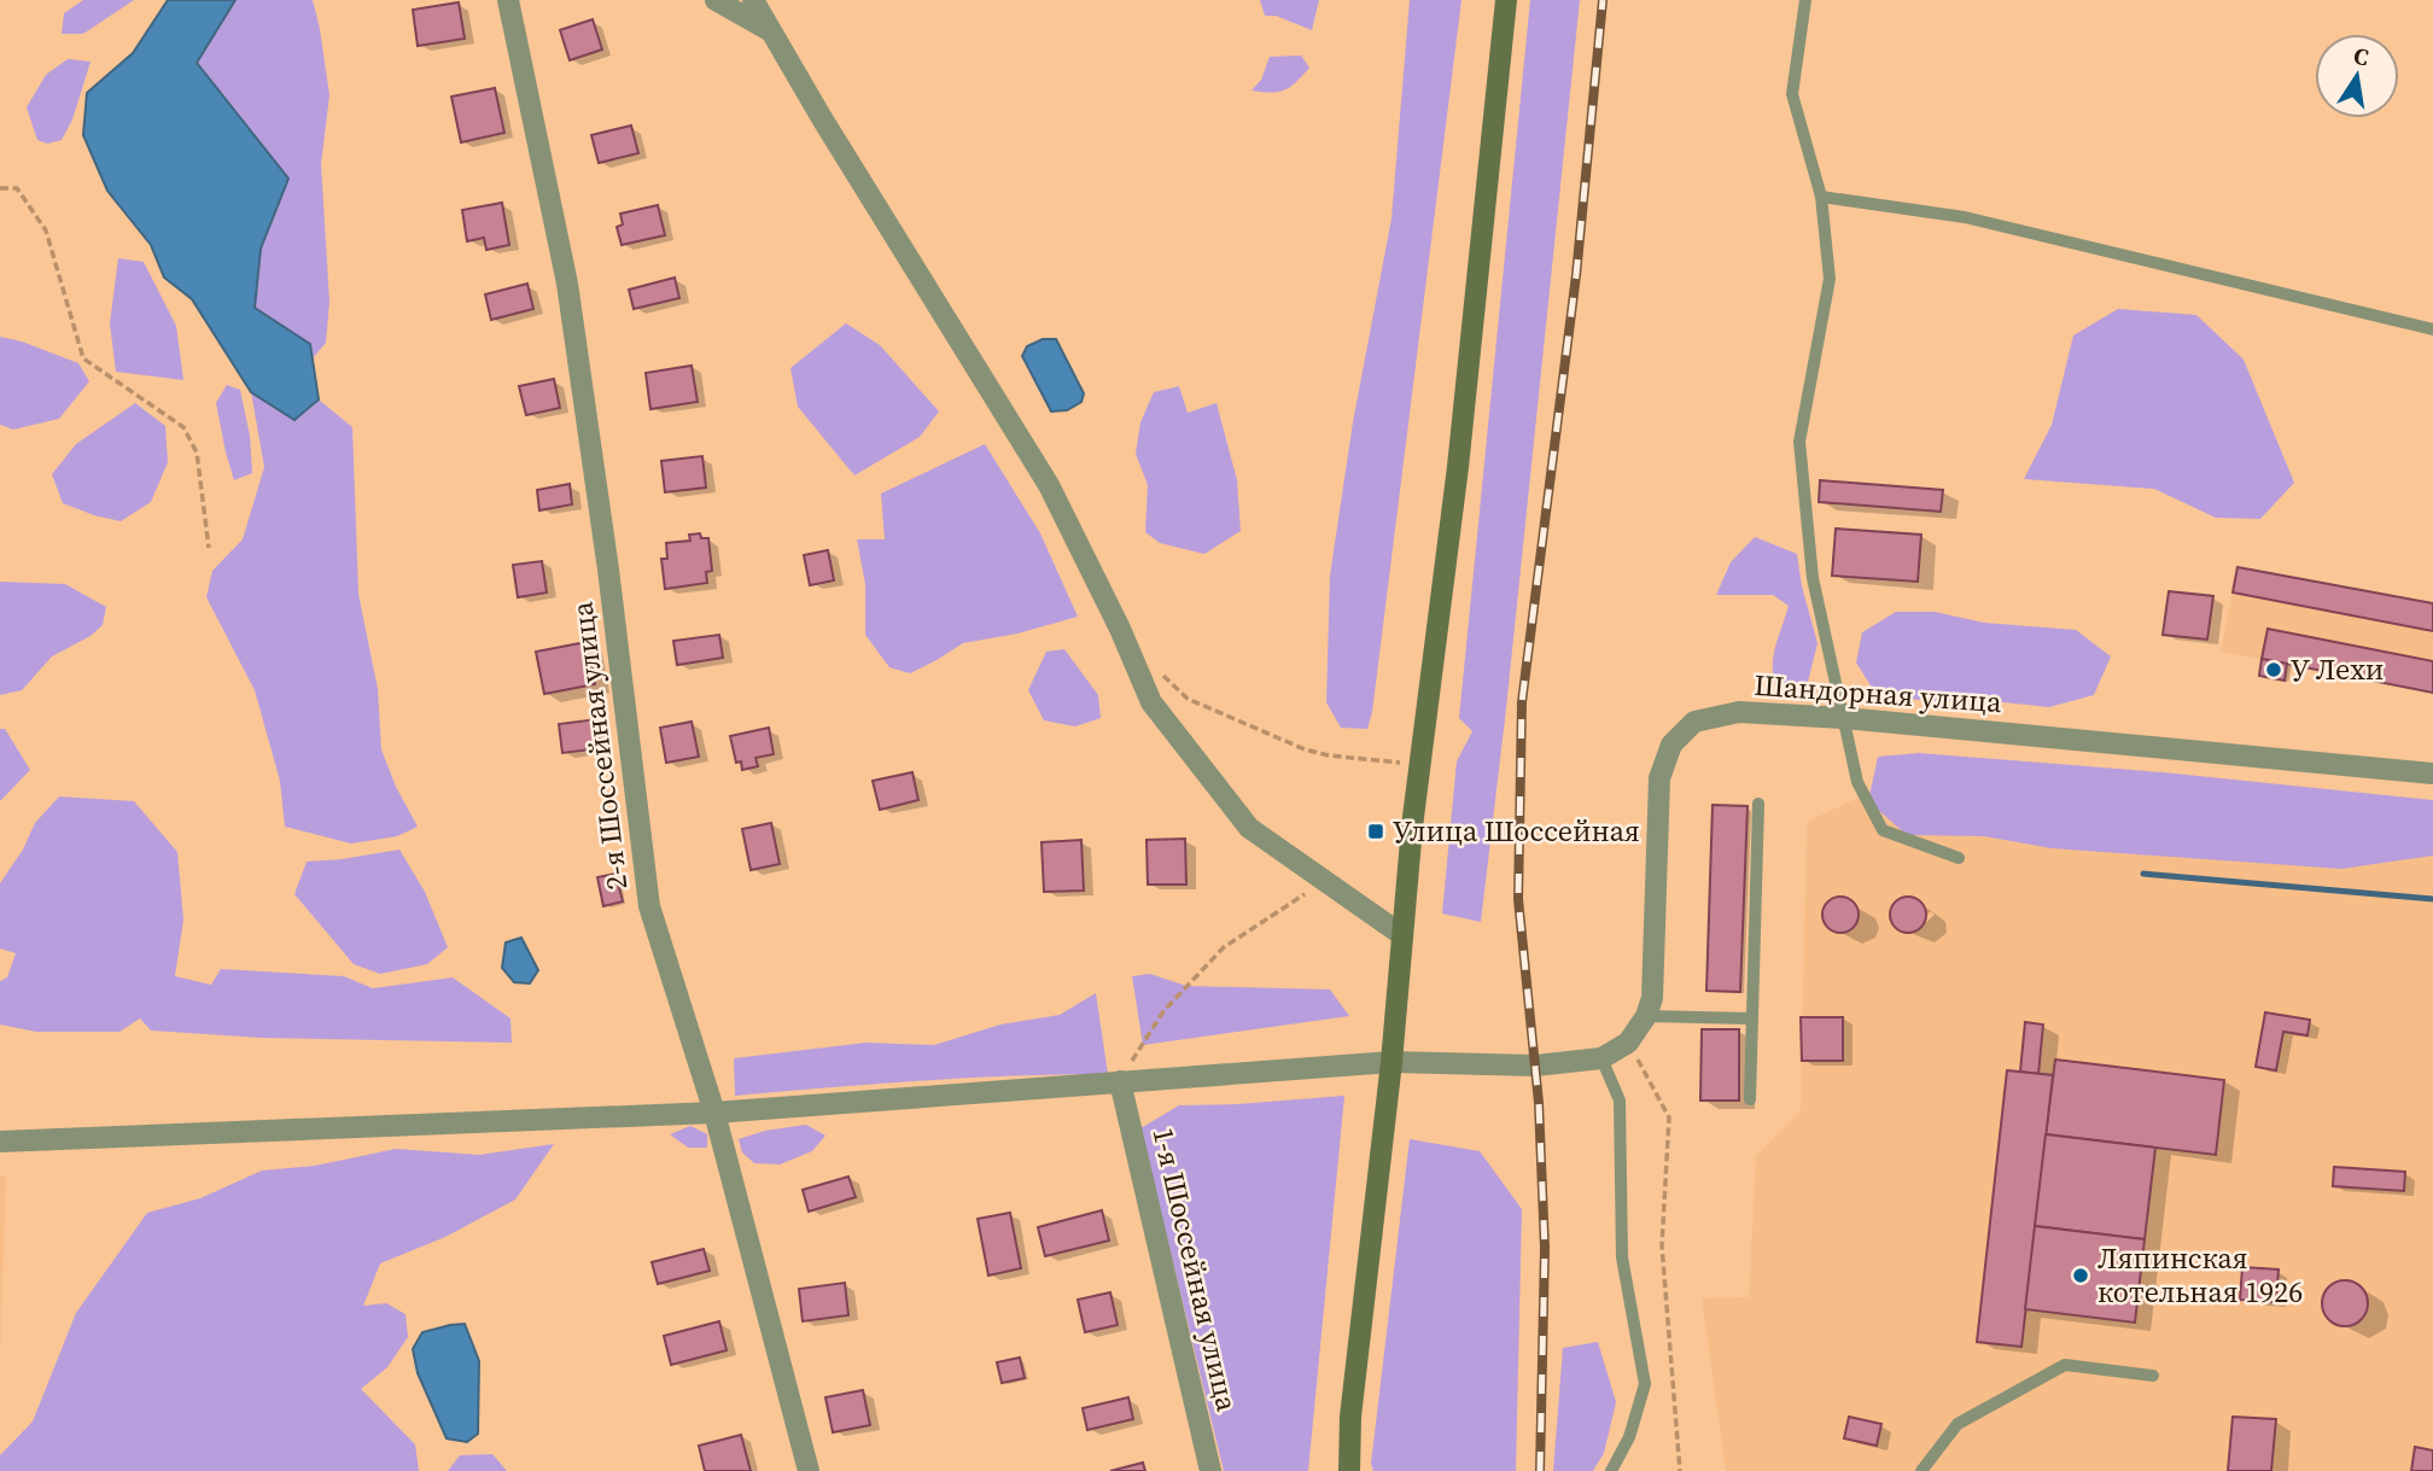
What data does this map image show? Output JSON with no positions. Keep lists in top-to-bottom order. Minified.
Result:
{"streets":{"street":["Шандорная улица","2-я Шоссейная улица","1-я Шоссейная улица"]},"crossings":[["Шандорная улица","2-я Шоссейная улица"],["Шандорная улица","1-я Шоссейная улица"]],"places":{"other":["У Лехи","Ляпинская котельная 1926"],"transit":["Улица Шоссейная"]},"north":"top"}
